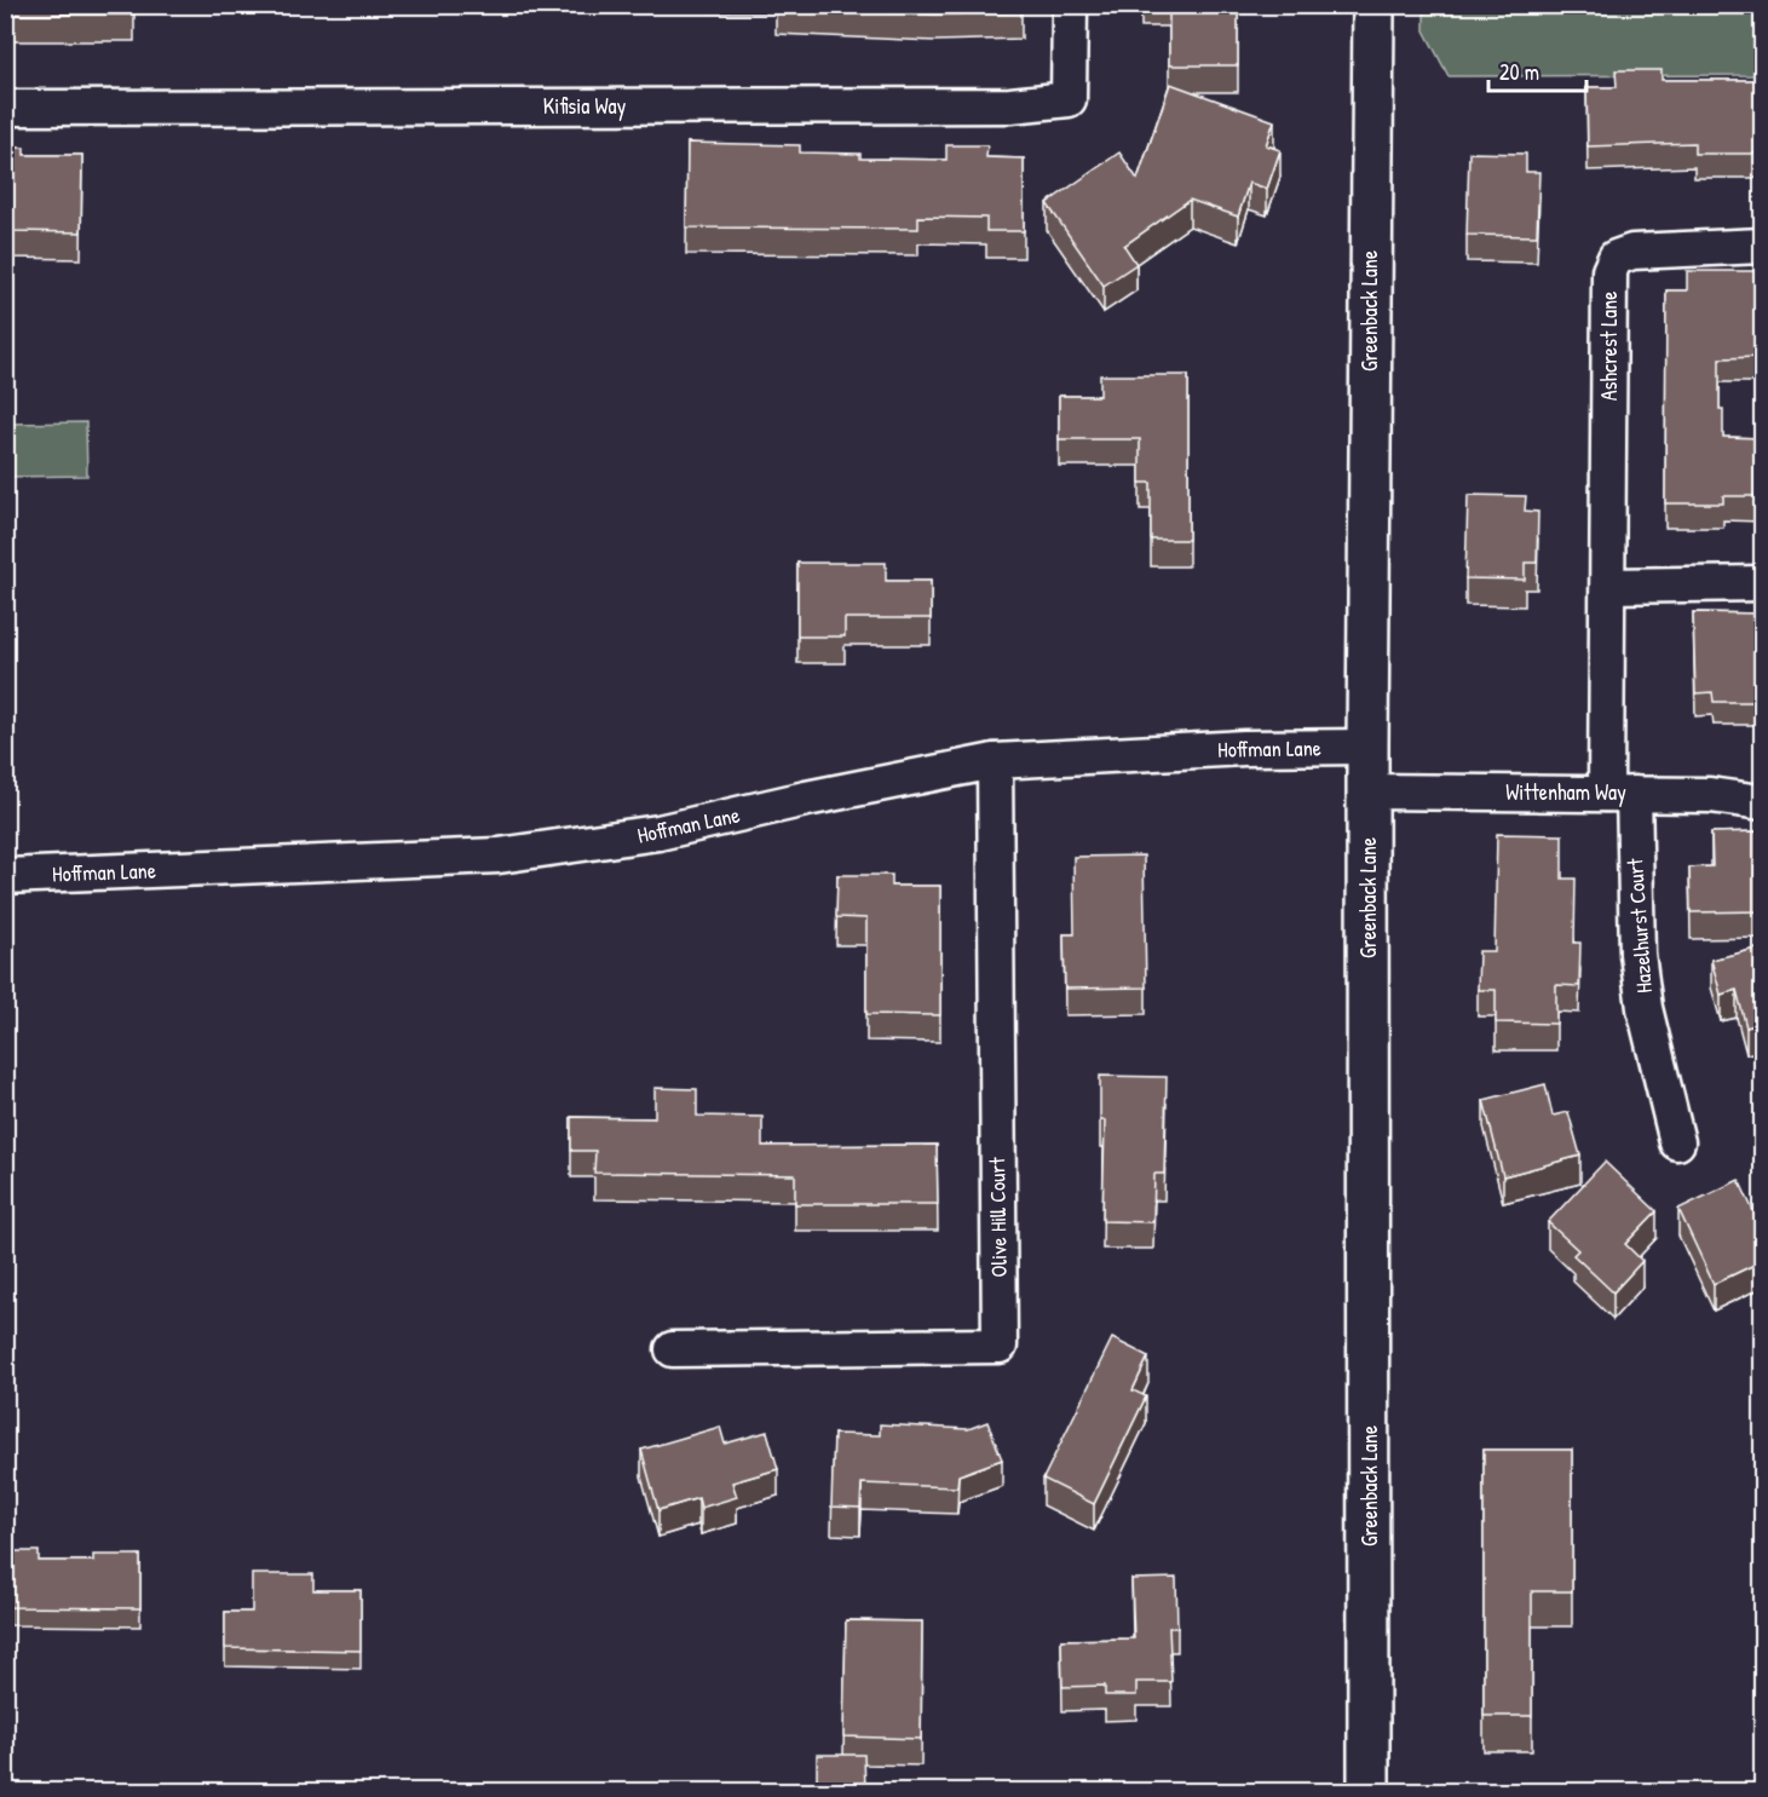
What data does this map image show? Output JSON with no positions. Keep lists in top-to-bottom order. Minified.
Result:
{"streets":{"main road":["Greenback Lane"],"street":["Kifisia Way","Ashcrest Lane","Hoffman Lane","Wittenham Way","Hazelhurst Court","Olive Hill Court"]},"crossings":[["Greenback Lane","Hoffman Lane"],["Greenback Lane","Wittenham Way"],["Ashcrest Lane","Wittenham Way"],["Ashcrest Lane","Hazelhurst Court"],["Hoffman Lane","Olive Hill Court"],["Wittenham Way","Hazelhurst Court"]],"scale_bar":"20 m"}
